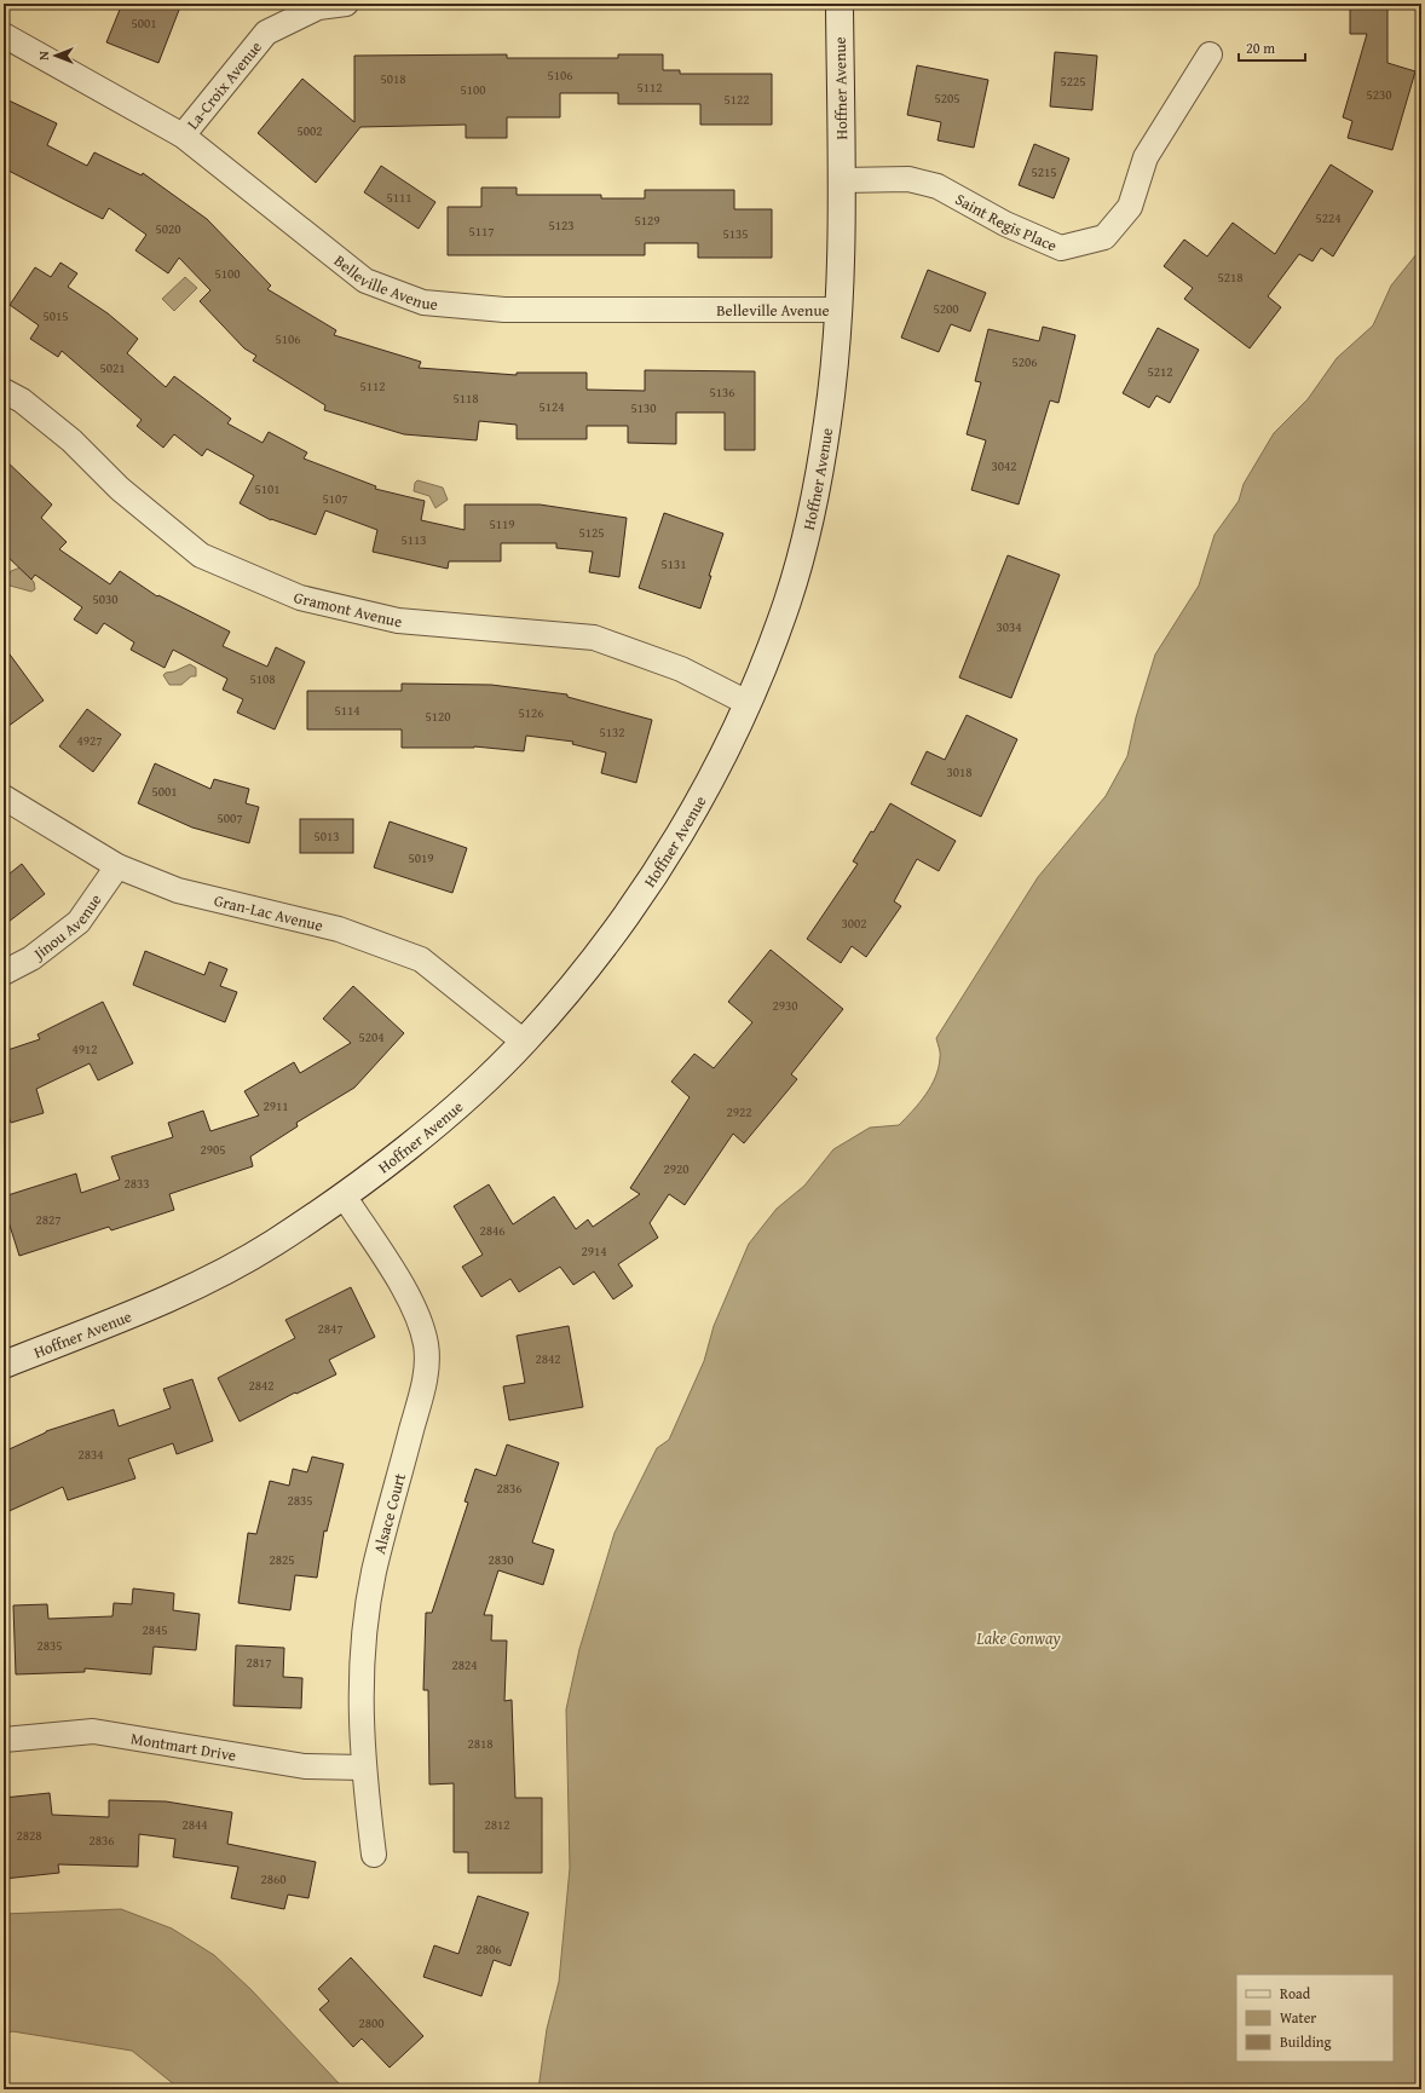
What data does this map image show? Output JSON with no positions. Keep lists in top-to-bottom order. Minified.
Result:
{"streets":{"main road":["Hoffner Avenue"],"street":["La-Croix Avenue","Saint Regis Place","Belleville Avenue","Gramont Avenue","Gran-Lac Avenue","Jinou Avenue","Alsace Court","Montmart Drive"]},"crossings":[["La-Croix Avenue","Belleville Avenue"],["Hoffner Avenue","Saint Regis Place"],["Hoffner Avenue","Belleville Avenue"],["Hoffner Avenue","Gramont Avenue"],["Hoffner Avenue","Gran-Lac Avenue"],["Hoffner Avenue","Alsace Court"],["Gran-Lac Avenue","Jinou Avenue"],["Alsace Court","Montmart Drive"]],"water":["Lake Conway"],"house_numbers":["5001","5106","5018","5225","5112","5100","5230","5205","5122","5002","5215","5111","5224","5129","5123","5020","5117","5135","5100","5218","5200","5015","5106","5206","5021","5212","5112","5136","5118","5124","5130","3042","5101","5107","5119","5125","5113","5131","5030","3034","5108","5114","5126","5120","5132","4927","3018","5001","5007","5013","5019","3002","2930","5204","4912","2911","2922","2905","2920","2833","2827","2846","2914","2847","2842","2842","2834","2836","2835","2825","2830","2845","2835","2817","2824","2818","2844","2812","2828","2836","2860","2806","2800"],"legend":["Road","Water","Building"],"scale_bar":"20 m","north":"left"}
